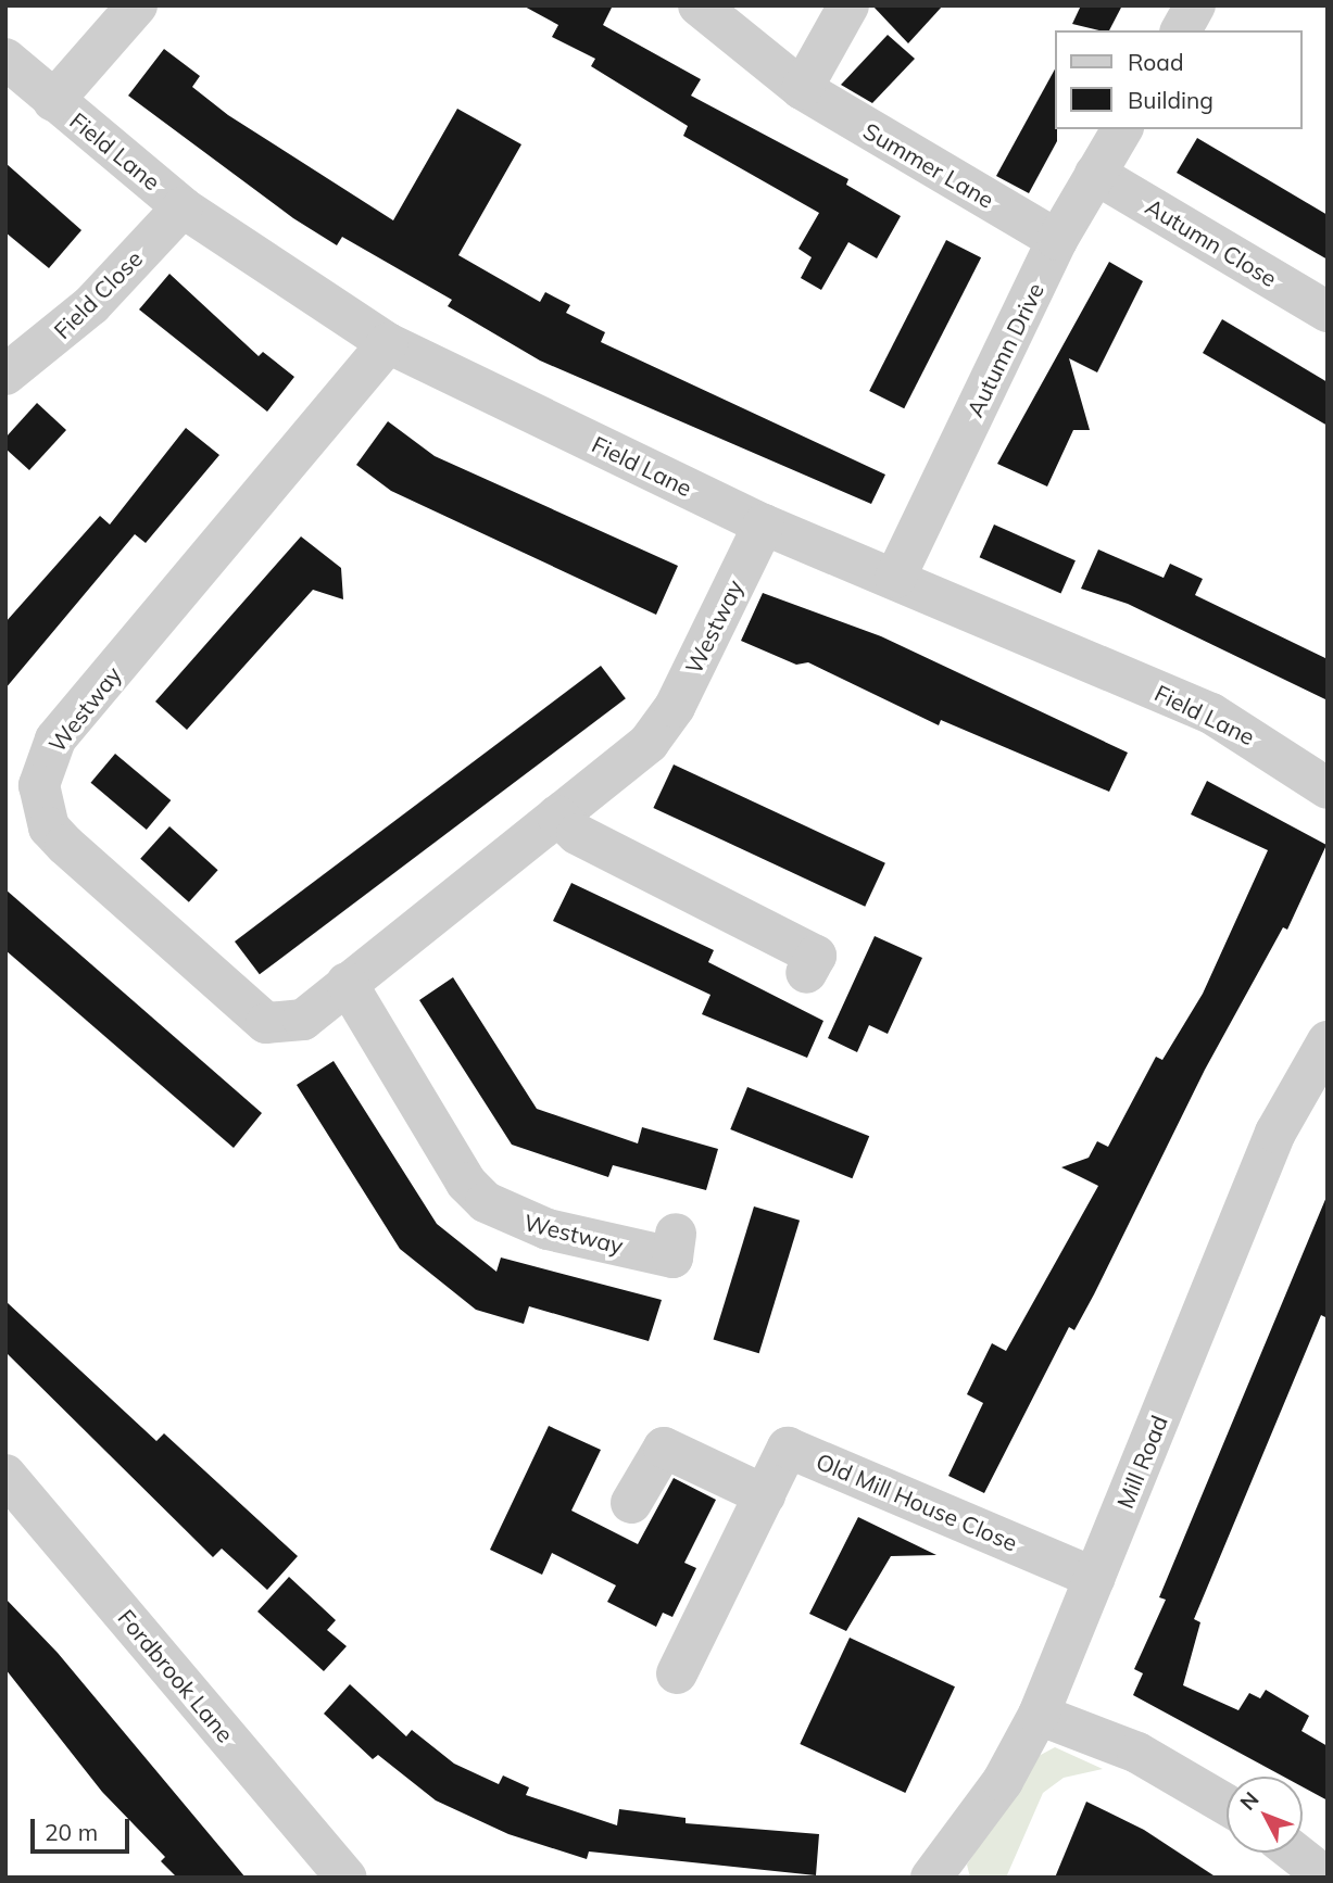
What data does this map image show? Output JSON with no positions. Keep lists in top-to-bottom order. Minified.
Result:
{"streets":{"street":["Field Lane","Summer Lane","Autumn Close","Field Close","Autumn Drive","Westway","Mill Road","Old Mill House Close","Fordbrook Lane"]},"crossings":[["Field Lane","Field Close"],["Field Lane","Autumn Drive"],["Field Lane","Westway"],["Summer Lane","Autumn Drive"],["Autumn Close","Autumn Drive"],["Mill Road","Old Mill House Close"]],"legend":["Road","Building"],"scale_bar":"20 m","north":"top left"}
